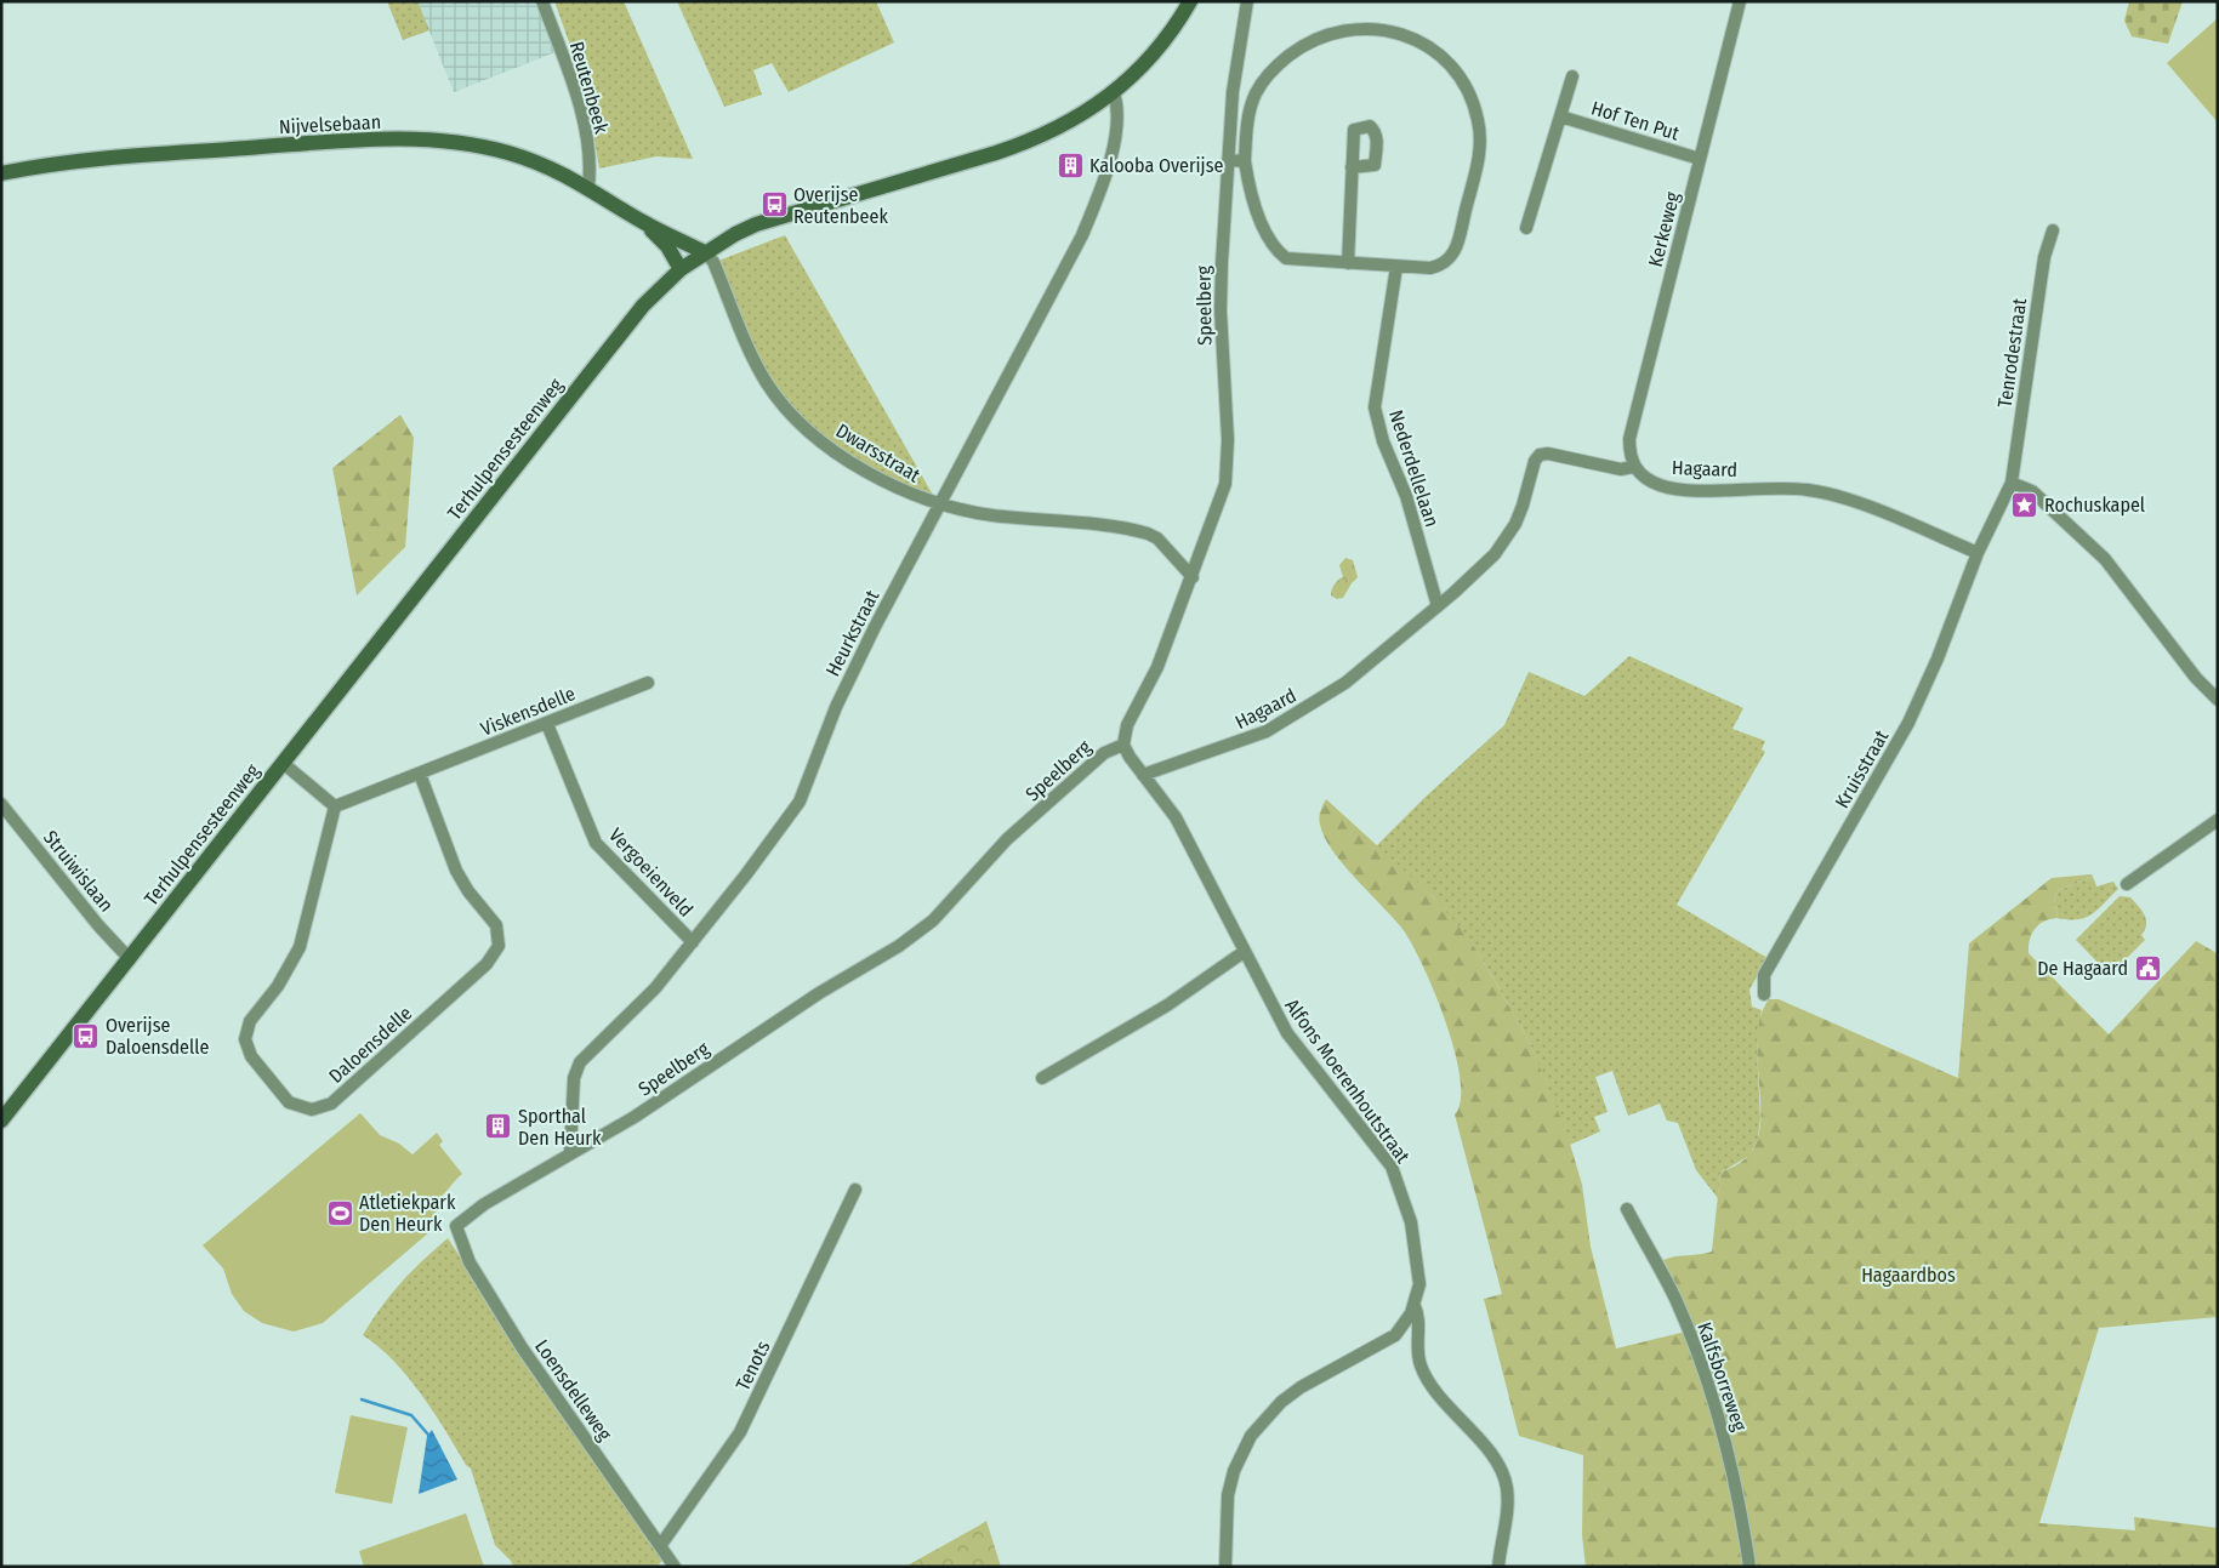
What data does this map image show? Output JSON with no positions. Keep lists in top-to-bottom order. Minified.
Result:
{"streets":{"main road":["Nijvelsebaan","Terhulpensesteenweg"],"street":["Reutenbeek","Hof Ten Put","Kerkeweg","Speelberg","Tenrodestraat","Dwarsstraat","Nederdellelaan","Hagaard","Heurkstraat","Viskensdelle","Kruisstraat","Struiwislaan","Vergoeienveld","Daloensdelle","Alfons Moerenhoutstraat","Tenots","Kalfsborreweg","Loensdelleweg"]},"crossings":[["Reutenbeek","Nijvelsebaan"],["Hof Ten Put","Kerkeweg"],["Nijvelsebaan","Terhulpensesteenweg"],["Nijvelsebaan","Dwarsstraat"],["Kerkeweg","Hagaard"],["Speelberg","Dwarsstraat"],["Speelberg","Heurkstraat"],["Speelberg","Alfons Moerenhoutstraat"],["Speelberg","Loensdelleweg"],["Terhulpensesteenweg","Dwarsstraat"],["Terhulpensesteenweg","Heurkstraat"],["Terhulpensesteenweg","Struiwislaan"],["Dwarsstraat","Heurkstraat"],["Nederdellelaan","Hagaard"],["Hagaard","Kruisstraat"],["Hagaard","Alfons Moerenhoutstraat"],["Heurkstraat","Vergoeienveld"],["Viskensdelle","Vergoeienveld"],["Viskensdelle","Daloensdelle"],["Tenots","Loensdelleweg"]],"parks":["Hagaardbos"],"places":{"building":["Kalooba Overijse","Sporthal Den Heurk"],"bus stop":["Overijse Reutenbeek","Overijse Daloensdelle"],"place":["Rochuskapel"],"public building":["De Hagaard"],"sports":["Atletiekpark Den Heurk"]}}
